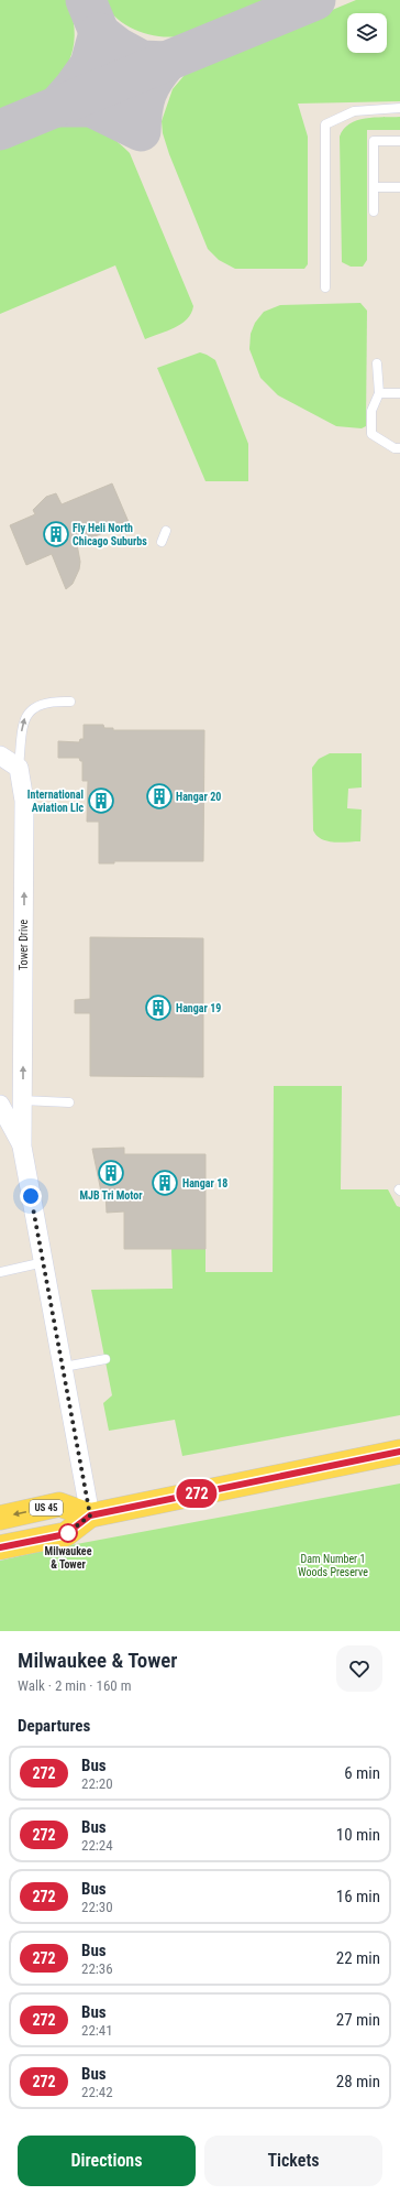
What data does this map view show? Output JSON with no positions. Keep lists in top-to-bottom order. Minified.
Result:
{"streets":{"main road":["US 45"],"street":["Tower Drive"]},"crossings":[["Tower Drive","US 45"]],"one_way":["Tower Drive"],"parks":["Dam Number 1 Woods Preserve"],"places":{"building":["Fly Heli North Chicago Suburbs","Hangar 20","International Aviation Llc","Hangar 19","MJB Tri Motor","Hangar 18"],"other":["Milwaukee & Tower"]},"lines":["bus line 272"],"page":{"on_map":"272","heading":[["Milwaukee & Tower","Walk · 2 min · 160 m"],"Departures"],"list":[{"mark":"272","name":"Bus","note":"22:20","value":"6 min"},{"mark":"272","name":"Bus","note":"22:24","value":"10 min"},{"mark":"272","name":"Bus","note":"22:30","value":"16 min"},{"mark":"272","name":"Bus","note":"22:36","value":"22 min"},{"mark":"272","name":"Bus","note":"22:41","value":"27 min"},{"mark":"272","name":"Bus","note":"22:42","value":"28 min"}],"buttons":["Directions","Tickets"]}}
